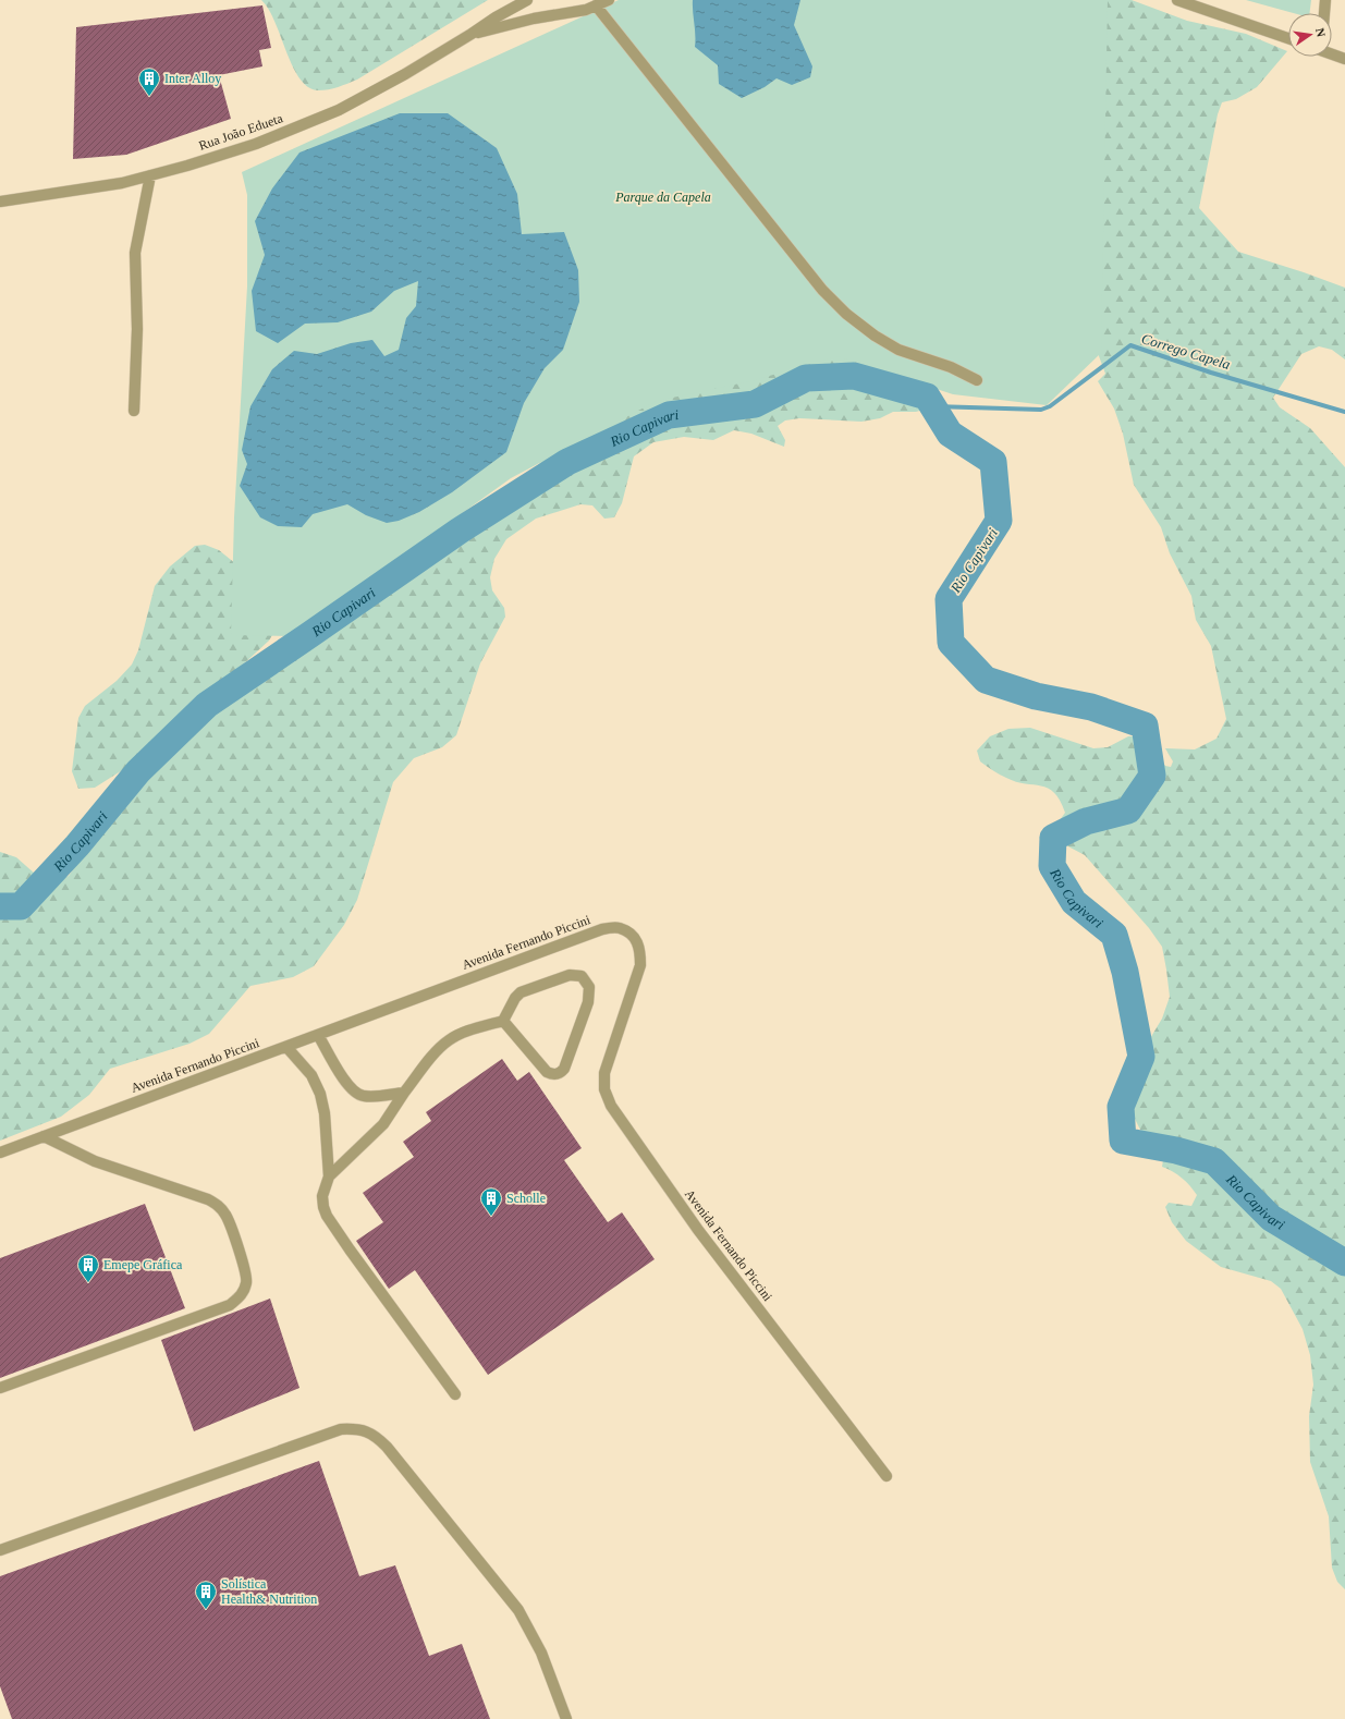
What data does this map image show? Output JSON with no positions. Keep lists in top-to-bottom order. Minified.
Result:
{"streets":{"street":["Rua João Edueta","Avenida Fernando Piccini"]},"water":["Corrego Capela","Rio Capivari"],"parks":["Parque da Capela"],"places":{"building":["Inter Alloy","Scholle","Emepe Gráfica","Solística Health& Nutrition"]},"north":"right"}
